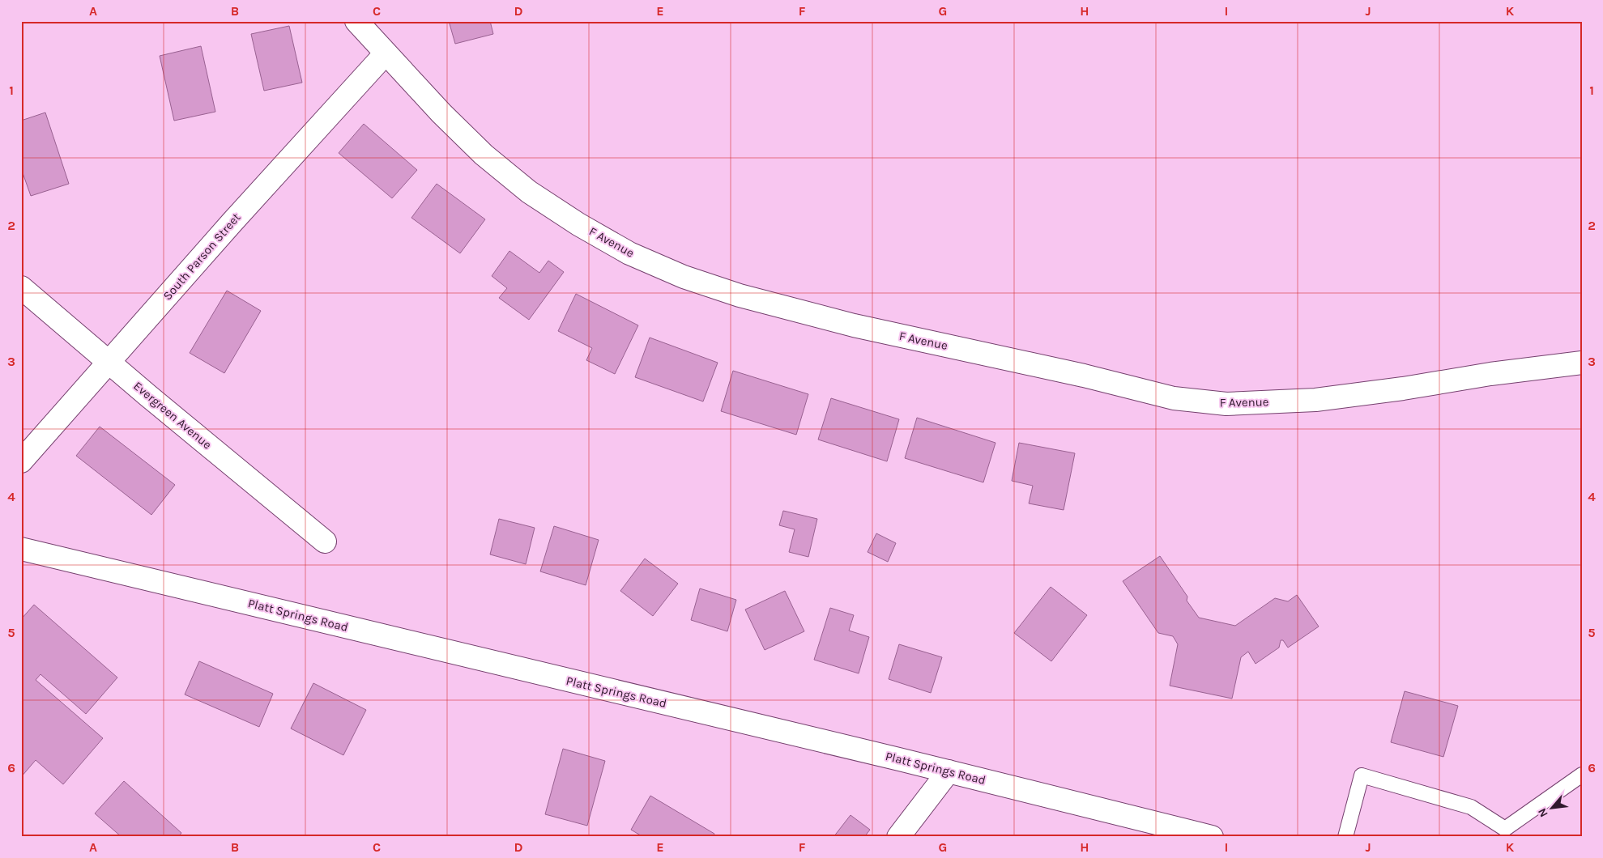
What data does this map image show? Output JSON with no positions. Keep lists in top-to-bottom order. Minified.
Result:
{"streets":{"street":["F Avenue","South Parson Street","Evergreen Avenue","Platt Springs Road"]},"crossings":[["F Avenue","South Parson Street"],["South Parson Street","Evergreen Avenue"]],"north":"bottom left","grid":{"columns":["A","B","C","D","E","F","G","H","I","J","K"],"rows":["1","2","3","4","5","6"]}}
